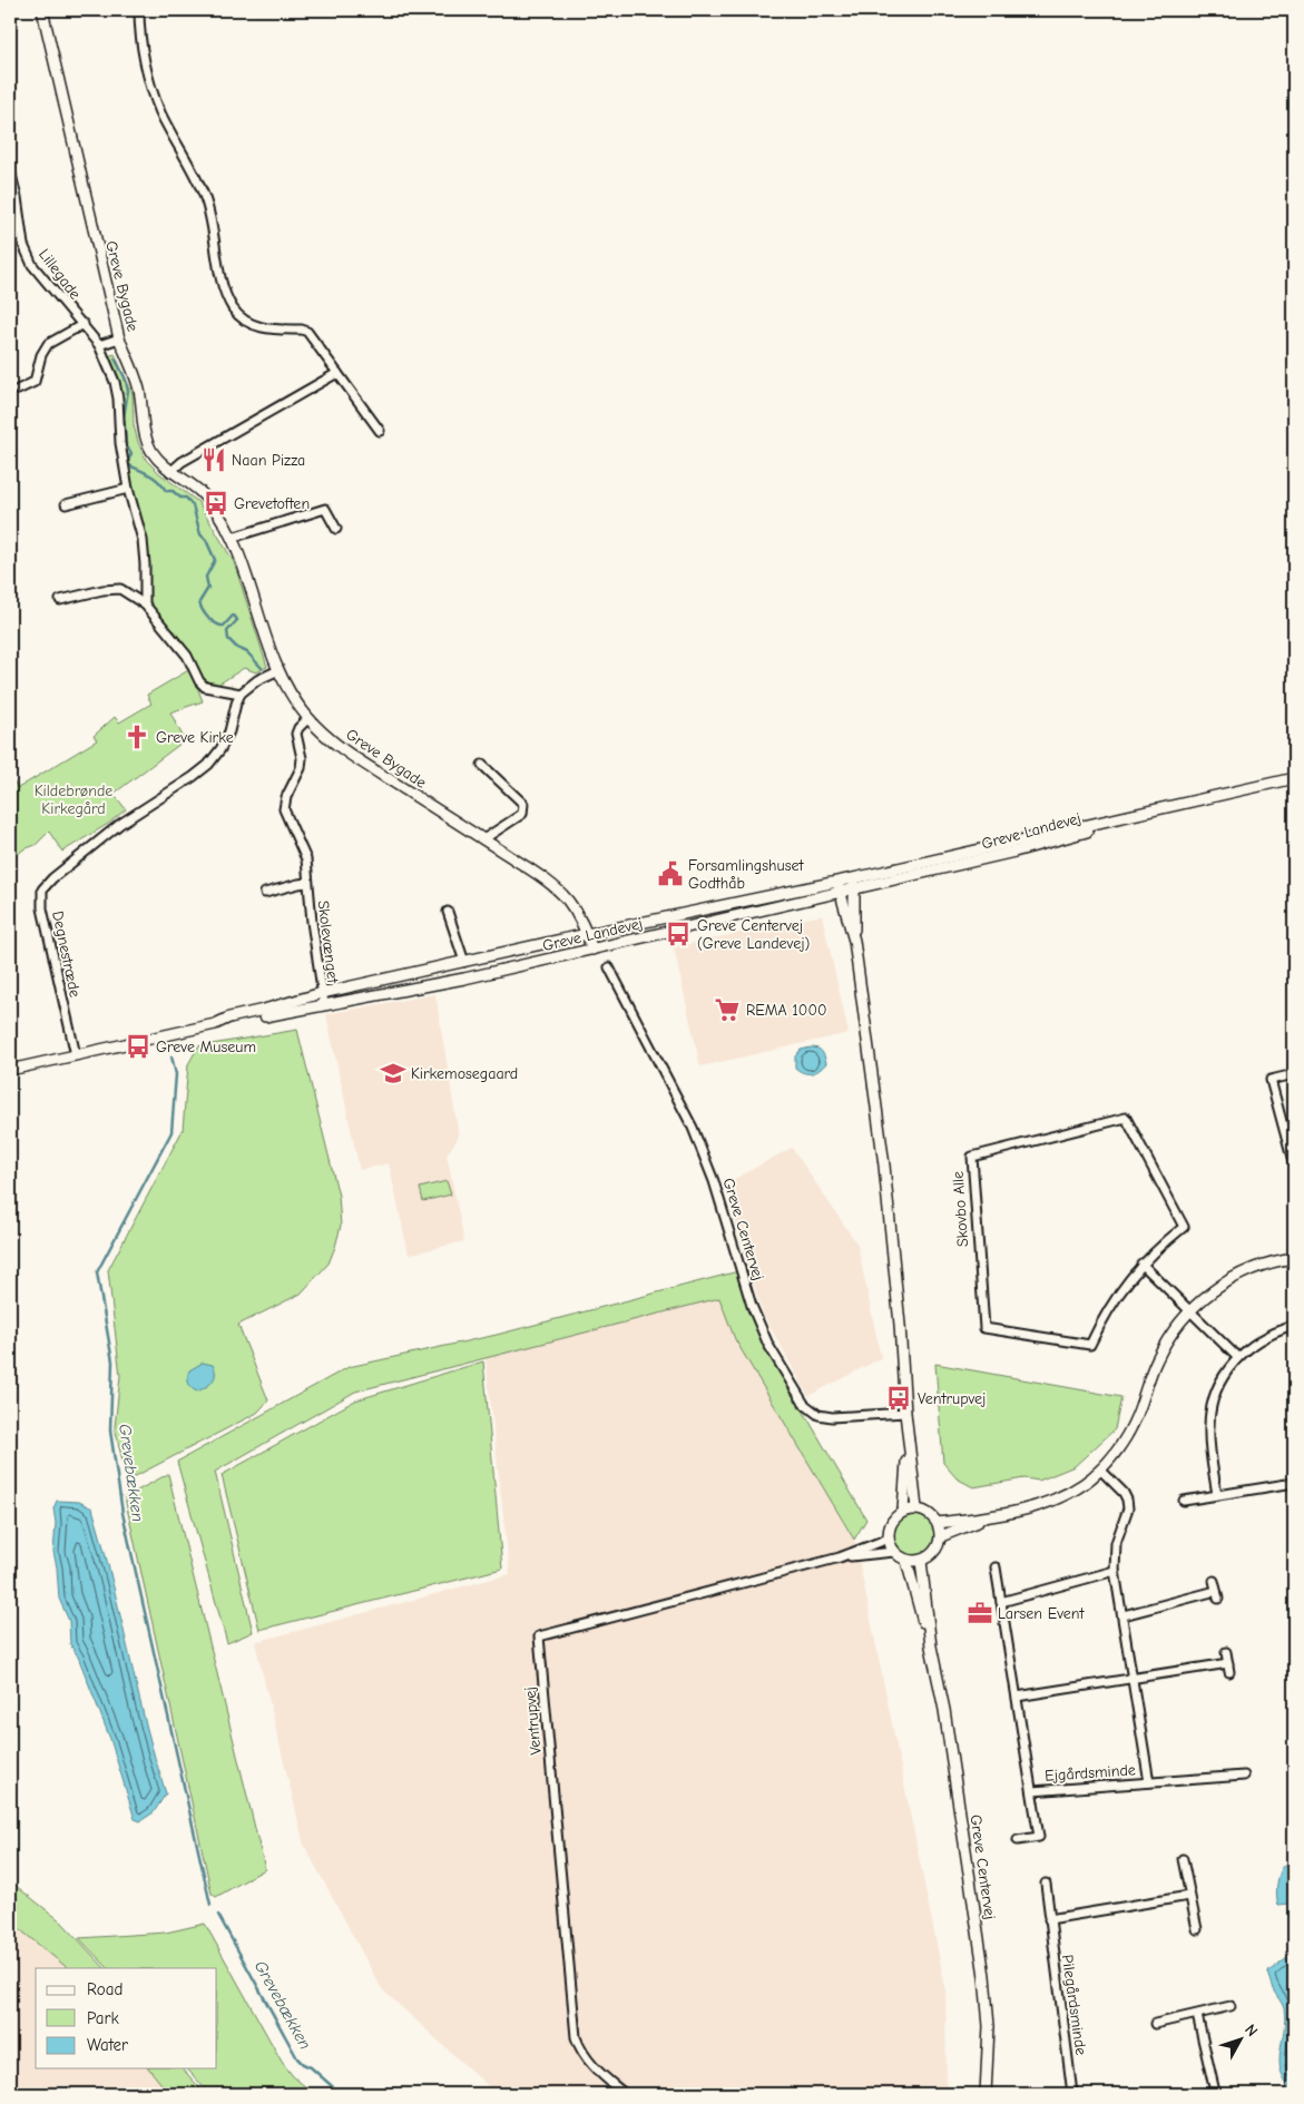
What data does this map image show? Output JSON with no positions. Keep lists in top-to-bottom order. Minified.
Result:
{"streets":{"street":["Lillegade","Greve Bygade","Greve Landevej","Skolevænget","Degnestræde","Skovbo Alle","Greve Centervej","Ventrupvej","Ejgårdsminde","Pilegårdsminde"]},"crossings":[["Greve Bygade","Greve Landevej"],["Greve Bygade","Skolevænget"],["Greve Landevej","Skolevænget"],["Greve Landevej","Degnestræde"],["Greve Centervej","Ventrupvej"]],"water":["Grevebækken"],"parks":["Kildebrønde Kirkegård"],"places":{"restaurant":["Naan Pizza"],"bus stop":["Grevetoften","Greve Centervej (Greve Landevej)","Greve Museum","Ventrupvej"],"church":["Greve Kirke"],"public building":["Forsamlingshuset Godthåb"],"supermarket":["REMA 1000"],"school or university":["Kirkemosegaard"],"office":["Larsen Event"]},"legend":["Road","Park","Water"],"north":"top right"}
